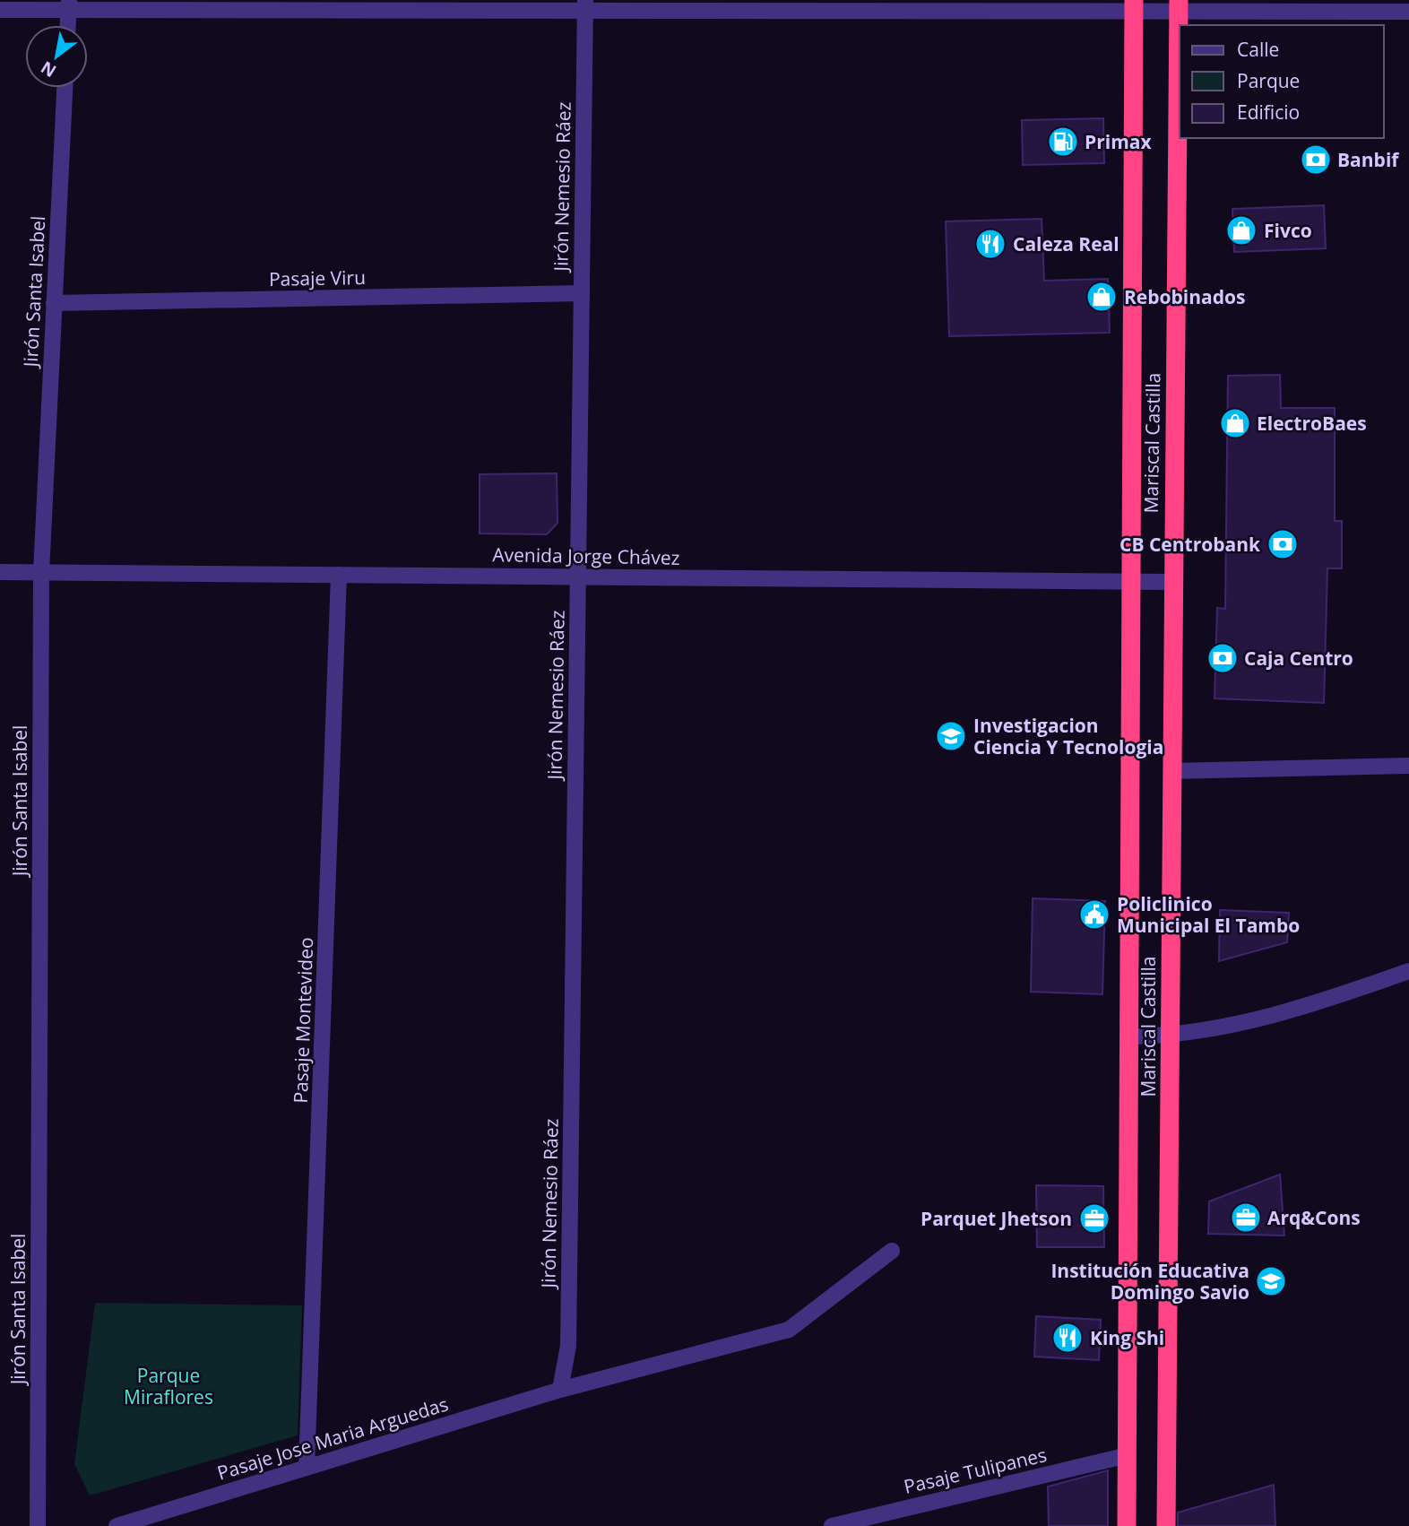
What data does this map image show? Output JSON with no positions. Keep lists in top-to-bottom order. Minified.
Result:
{"streets":{"highway":["Mariscal Castilla"],"street":["Jirón Nemesio Ráez","Pasaje Viru","Jirón Santa Isabel","Avenida Jorge Chávez","Pasaje Montevideo","Pasaje Jose Maria Arguedas","Pasaje Tulipanes"]},"crossings":[["Jirón Nemesio Ráez","Pasaje Viru"],["Jirón Nemesio Ráez","Avenida Jorge Chávez"],["Jirón Nemesio Ráez","Pasaje Jose Maria Arguedas"],["Pasaje Viru","Jirón Santa Isabel"],["Jirón Santa Isabel","Avenida Jorge Chávez"],["Mariscal Castilla","Avenida Jorge Chávez"],["Mariscal Castilla","Pasaje Tulipanes"],["Avenida Jorge Chávez","Pasaje Montevideo"],["Pasaje Montevideo","Pasaje Jose Maria Arguedas"]],"parks":["Parque Miraflores"],"places":{"fuel station":["Primax"],"bank":["Banbif","CB Centrobank","Caja Centro"],"shop":["Fivco","Rebobinados","ElectroBaes"],"restaurant":["Caleza Real","King Shi"],"school or university":["Investigacion Ciencia Y Tecnologia","Institución Educativa Domingo Savio"],"public building":["Policlinico Municipal El Tambo"],"office":["Arq&Cons","Parquet Jhetson"]},"legend":["Calle","Parque","Edificio"],"north":"bottom left"}
